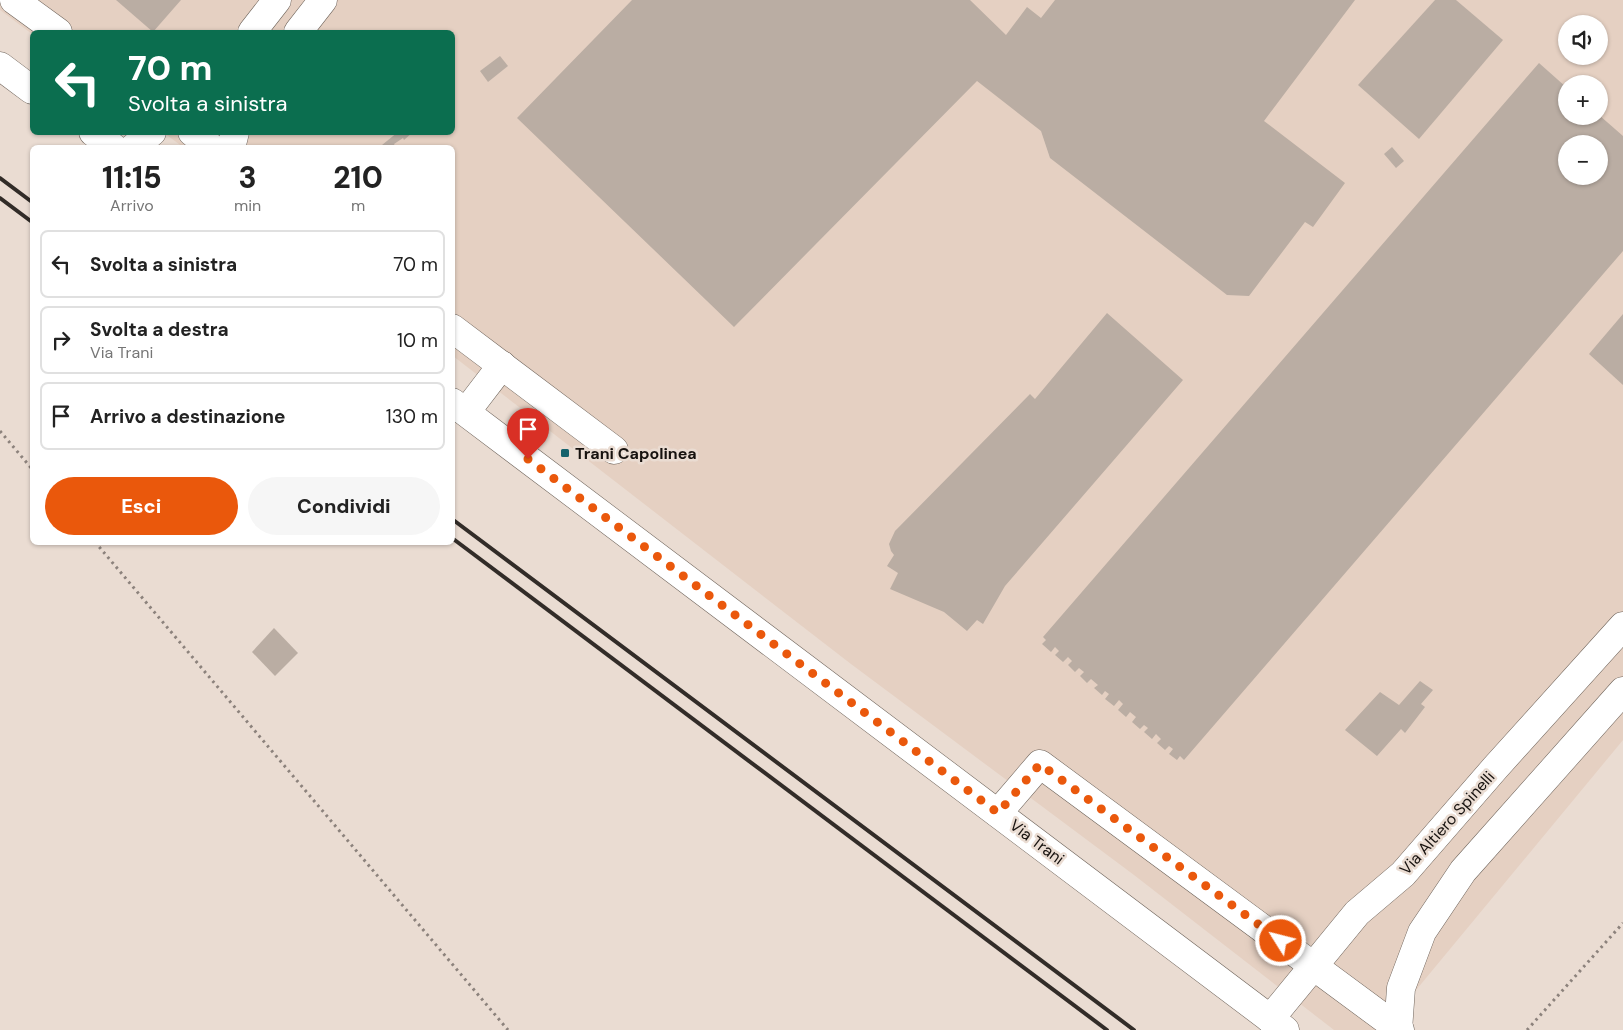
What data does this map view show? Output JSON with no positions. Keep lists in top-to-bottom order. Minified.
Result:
{"streets":{"street":["Via Altiero Spinelli","Via Trani"]},"crossings":[["Via Altiero Spinelli","Via Trani"]],"places":{"transit":["Trani Capolinea"]},"page":{"map_buttons":["+","−"],"turn":["70 m","Svolta a sinistra"],"eta":["11:15","Arrivo","3","min","210","m"],"list":[{"name":"Svolta a sinistra","value":"70 m"},{"name":"Svolta a destra","note":"Via Trani","value":"10 m"},{"name":"Arrivo a destinazione","value":"130 m"}],"buttons":["Esci","Condividi"]}}
